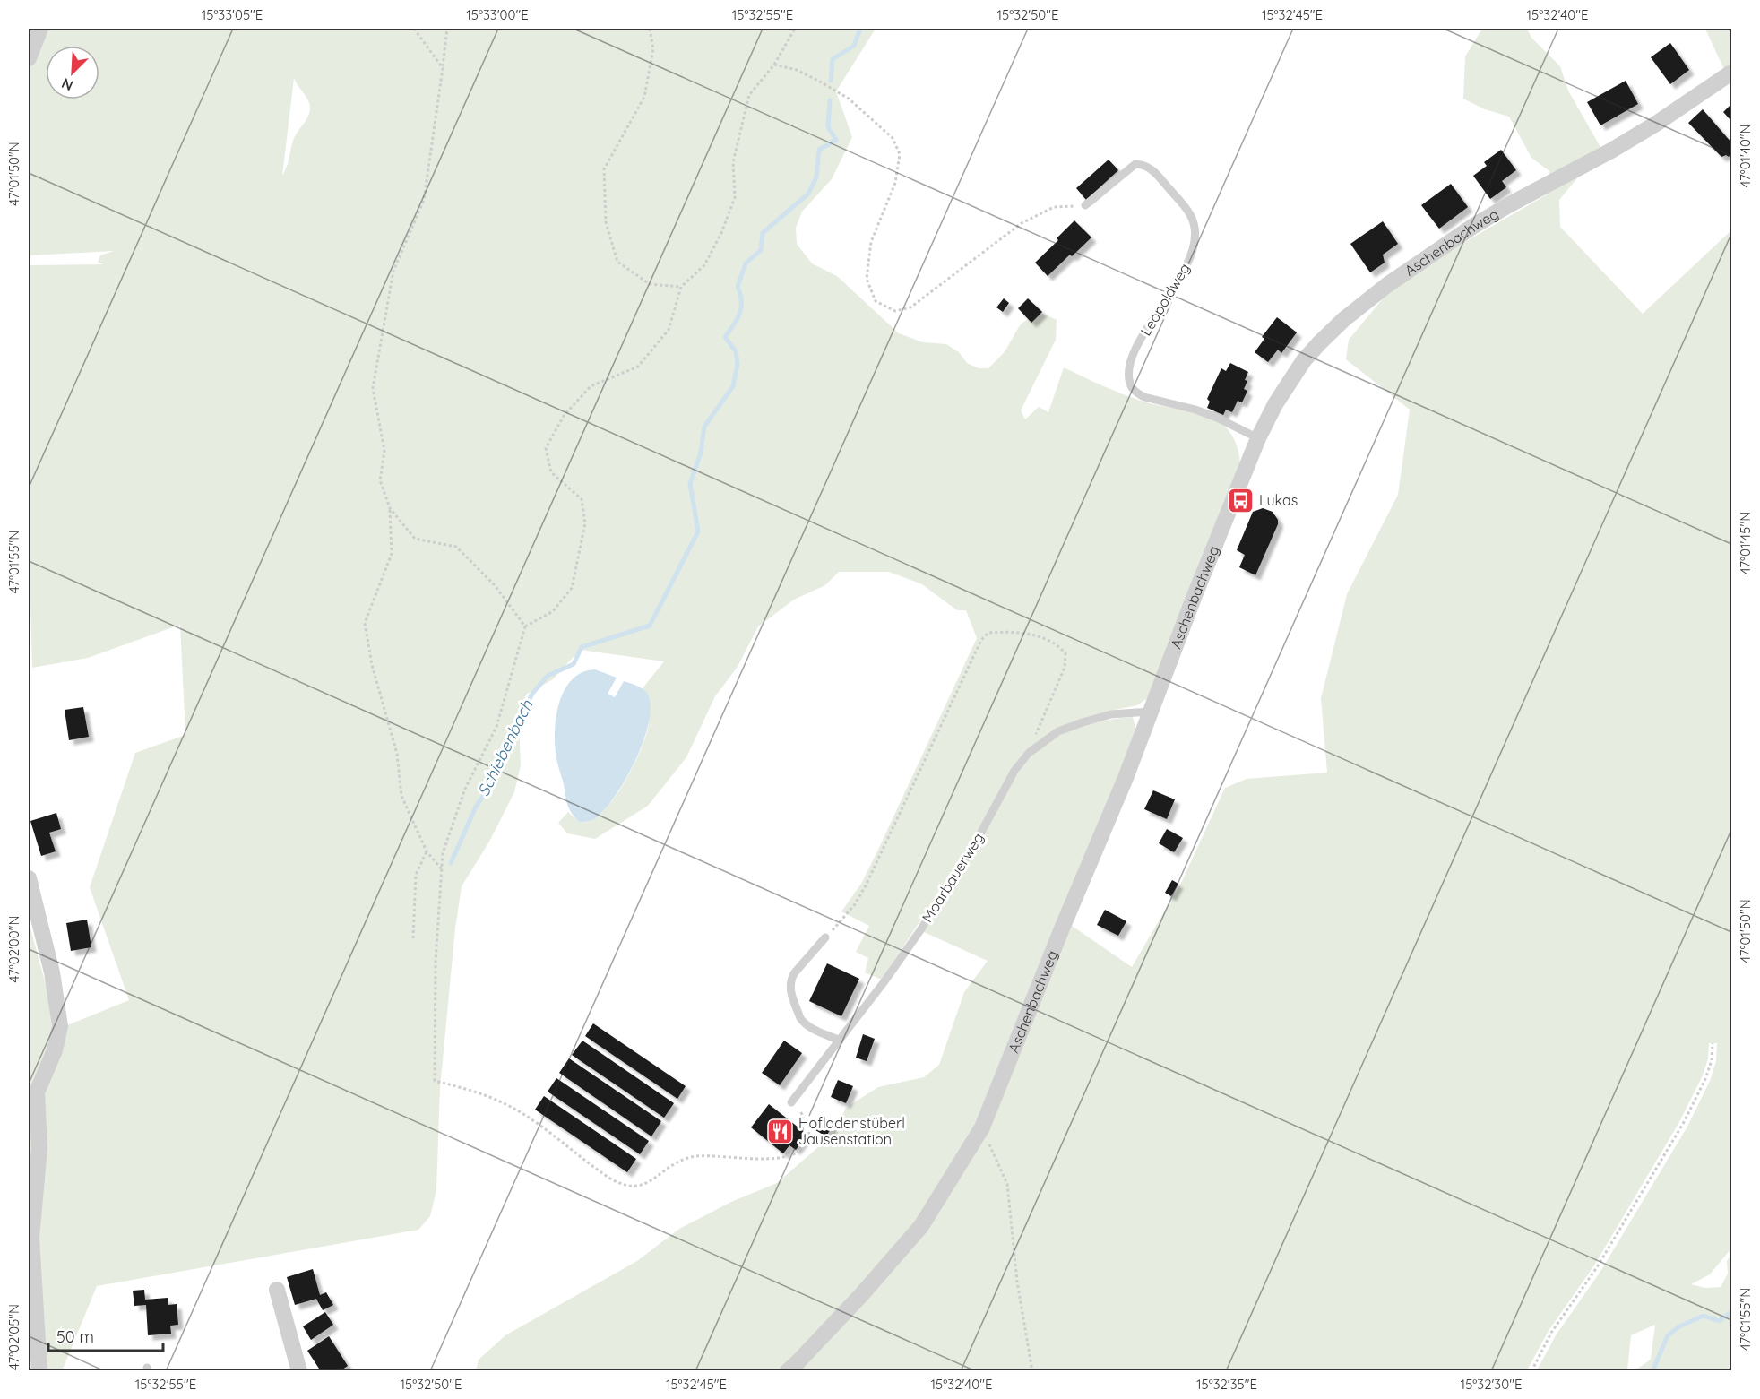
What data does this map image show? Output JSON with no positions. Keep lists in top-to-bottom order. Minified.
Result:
{"streets":{"street":["Aschenbachweg"],"lane":["Leopoldweg","Moarbauerweg"]},"crossings":[["Aschenbachweg","Leopoldweg"],["Aschenbachweg","Moarbauerweg"]],"water":["Schiebenbach"],"places":{"bus stop":["Lukas"],"restaurant":["Hofladenstüberl Jausenstation"]},"scale_bar":"50 m","north":"bottom left","coordinates":["15°33'05\"E","15°33'00\"E","15°32'55\"E","15°32'50\"E","15°32'45\"E","15°32'40\"E","47°01'40\"N","47°01'50\"N","47°01'45\"N","47°01'55\"N","47°02'00\"N","47°02'05\"N","15°32'35\"E","15°32'30\"E"]}
